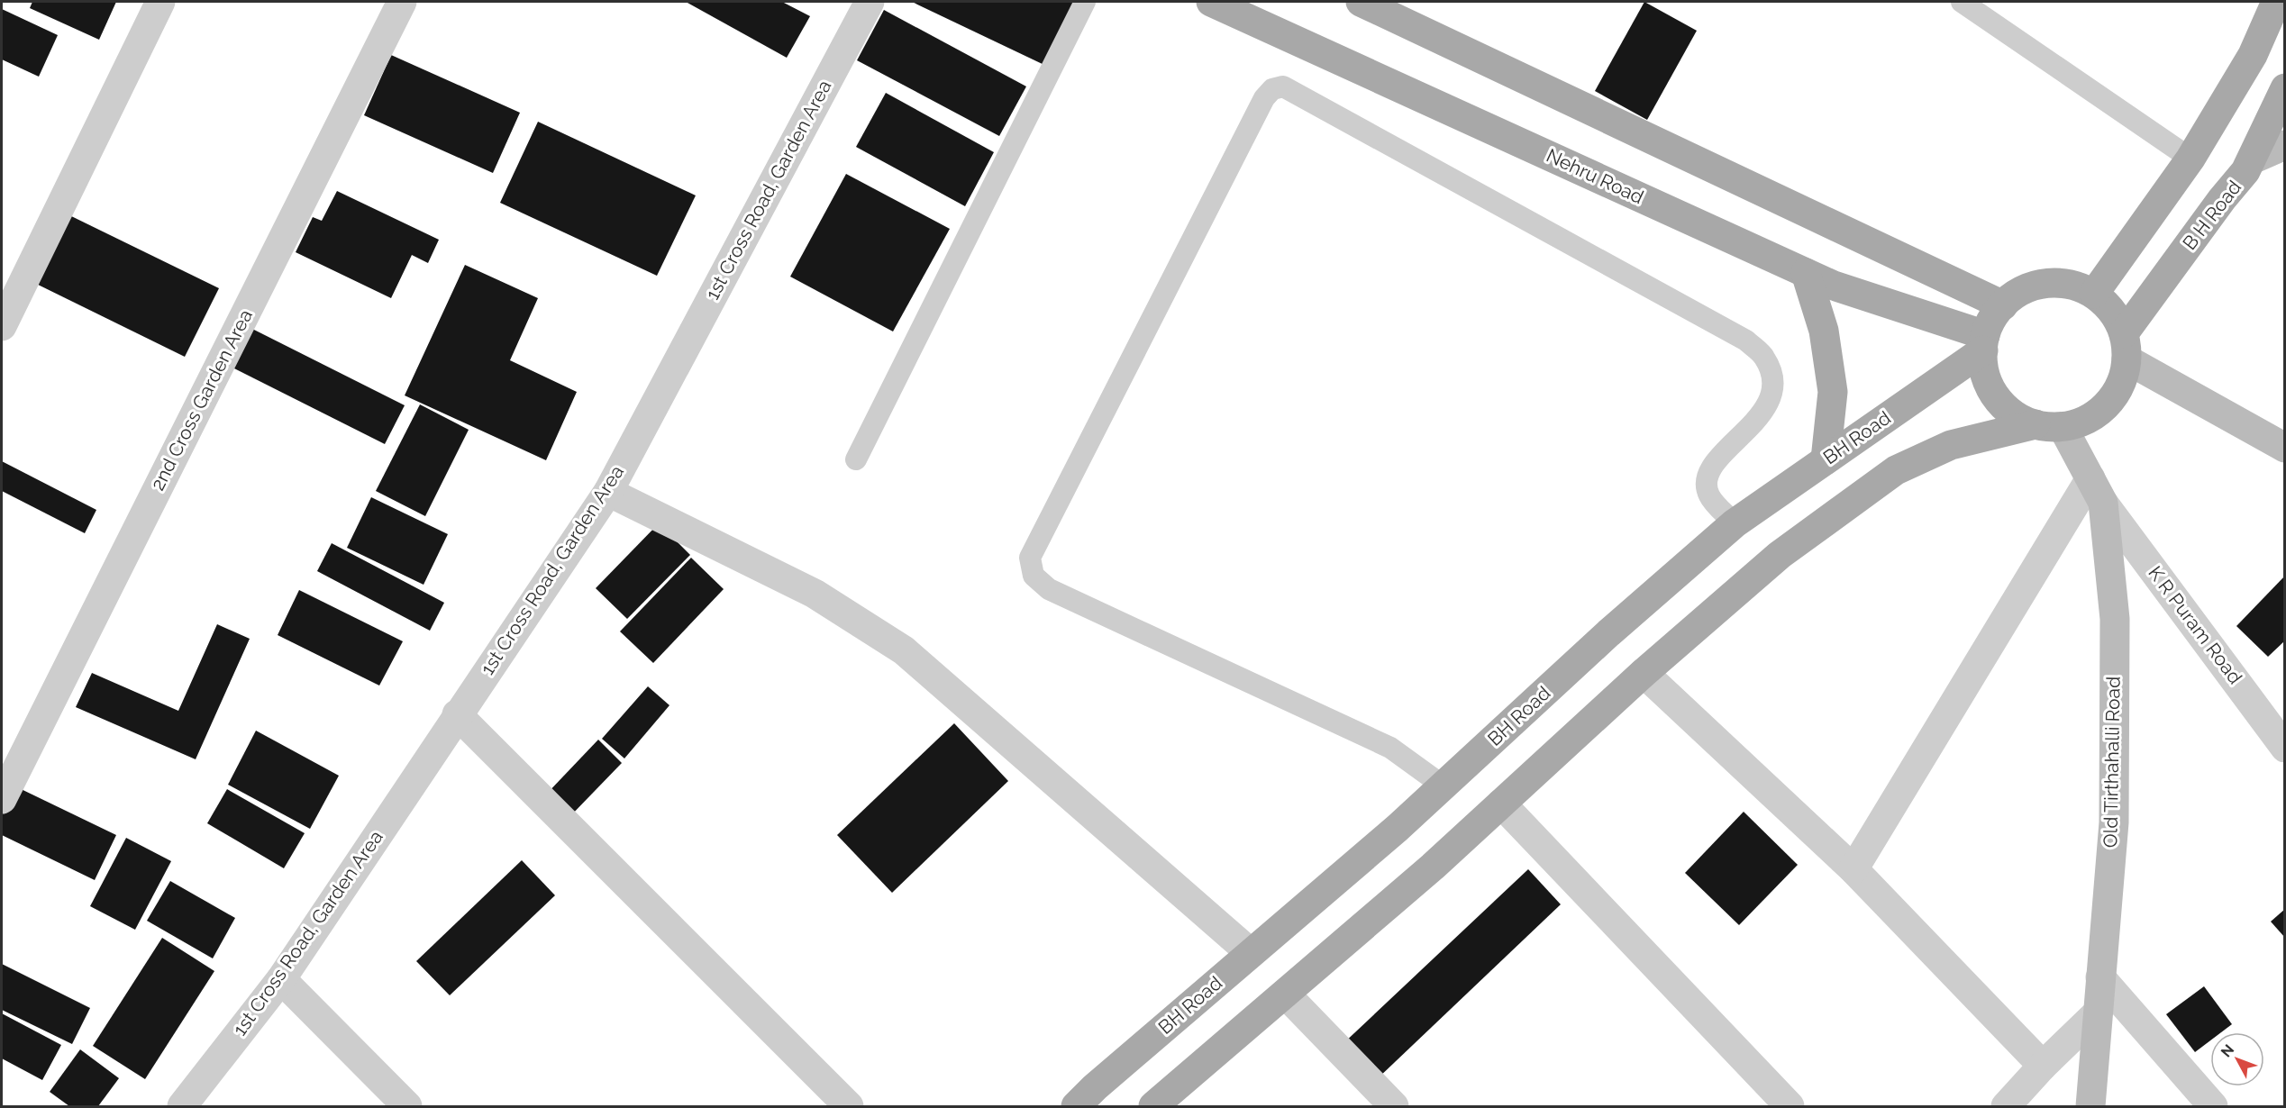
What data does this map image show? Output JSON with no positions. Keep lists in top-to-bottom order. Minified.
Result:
{"streets":{"main road":["Nehru Road","B H Road","BH Road","Old Tirthahalli Road"],"street":["1st Cross Road, Garden Area","2nd Cross Garden Area","K R Puram Road"]},"crossings":[["Nehru Road","B H Road"],["Nehru Road","BH Road"],["Nehru Road","Old Tirthahalli Road"],["B H Road","BH Road"],["B H Road","Old Tirthahalli Road"],["BH Road","Old Tirthahalli Road"],["K R Puram Road","Old Tirthahalli Road"]],"north":"top left"}
